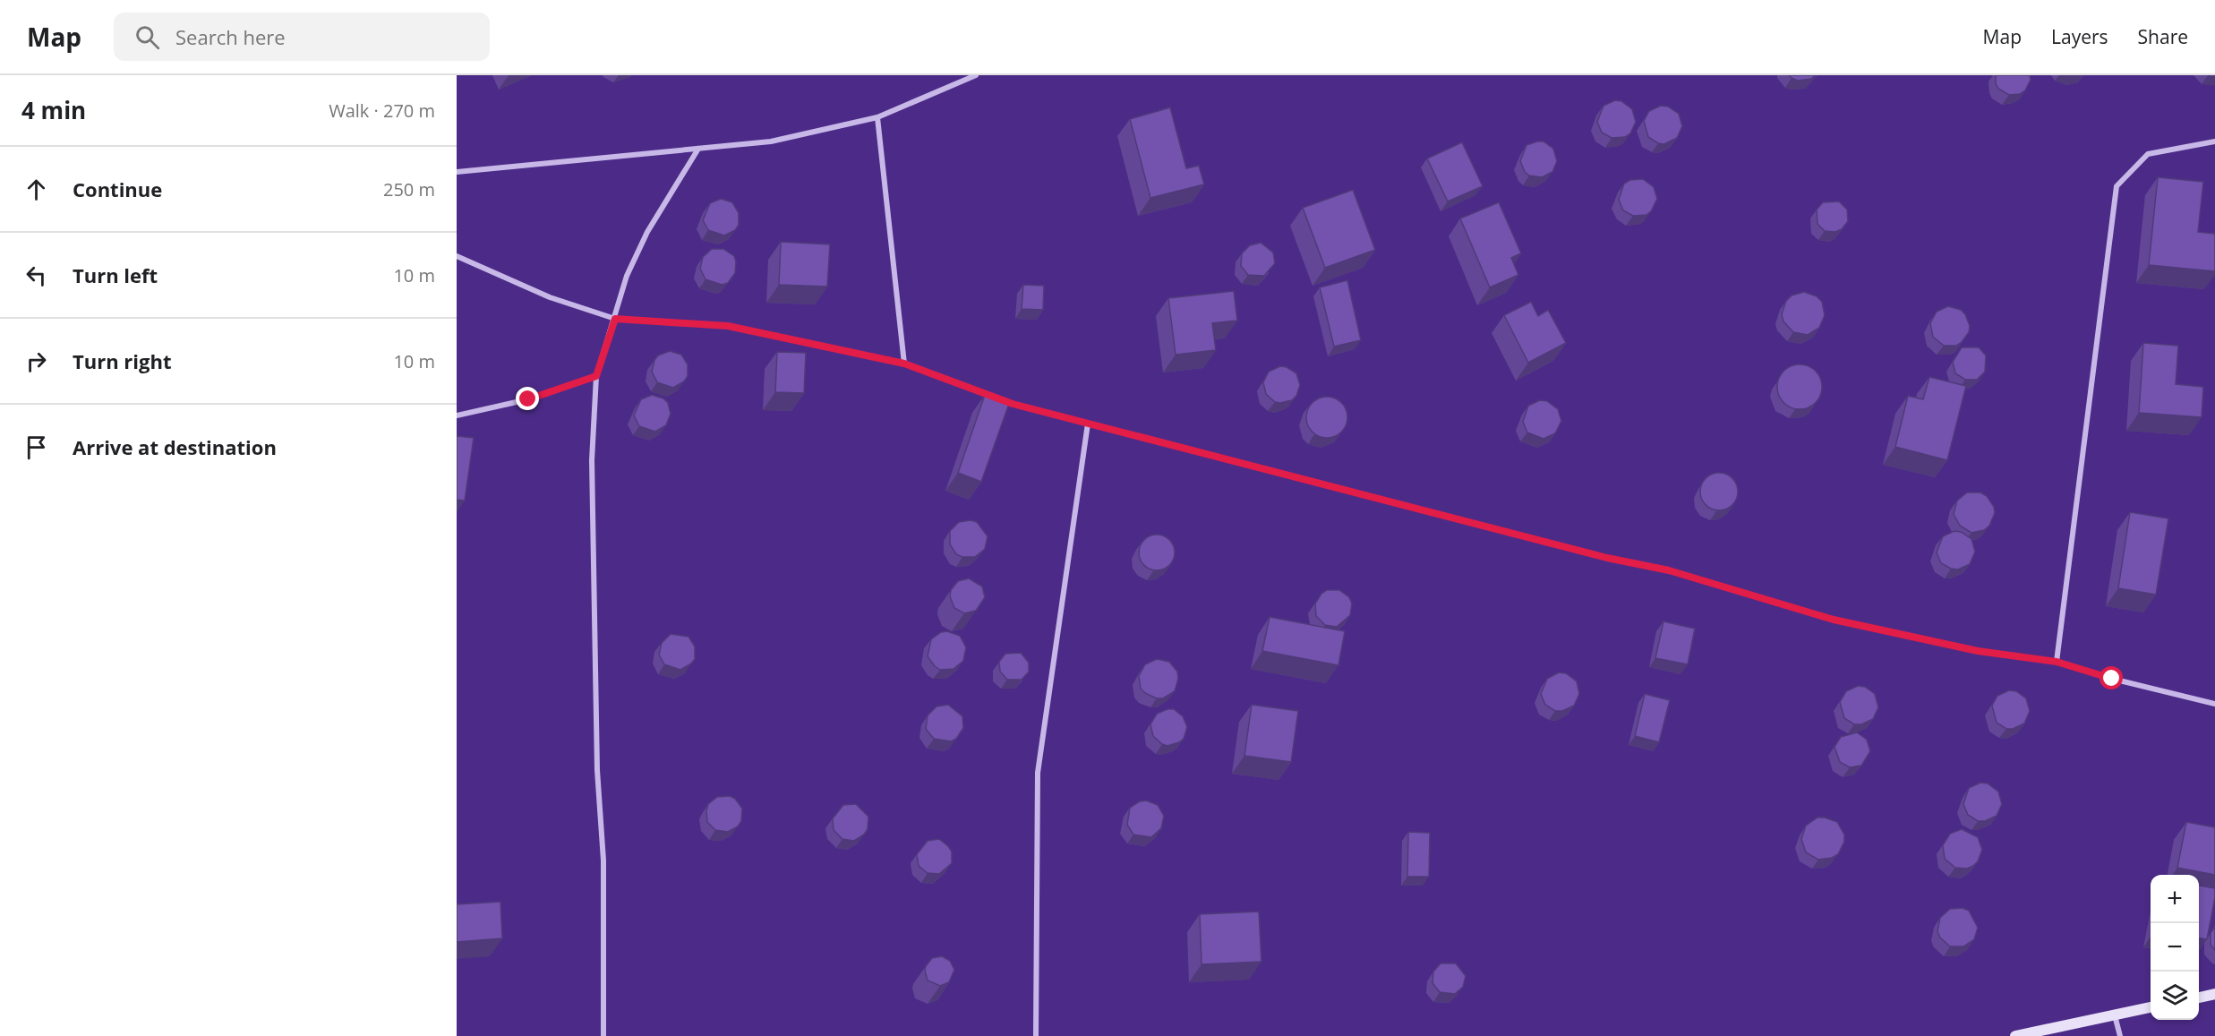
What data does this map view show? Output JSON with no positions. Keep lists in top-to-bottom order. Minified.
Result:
{"page":{"header":"Map","search":"Search here","nav":["Map","Layers","Share"],"heading":["4 min","Walk · 270 m"],"list":[["Continue","250 m"],["Turn left","10 m"],["Turn right","10 m"],"Arrive at destination"],"map_buttons":["+","−"]}}
